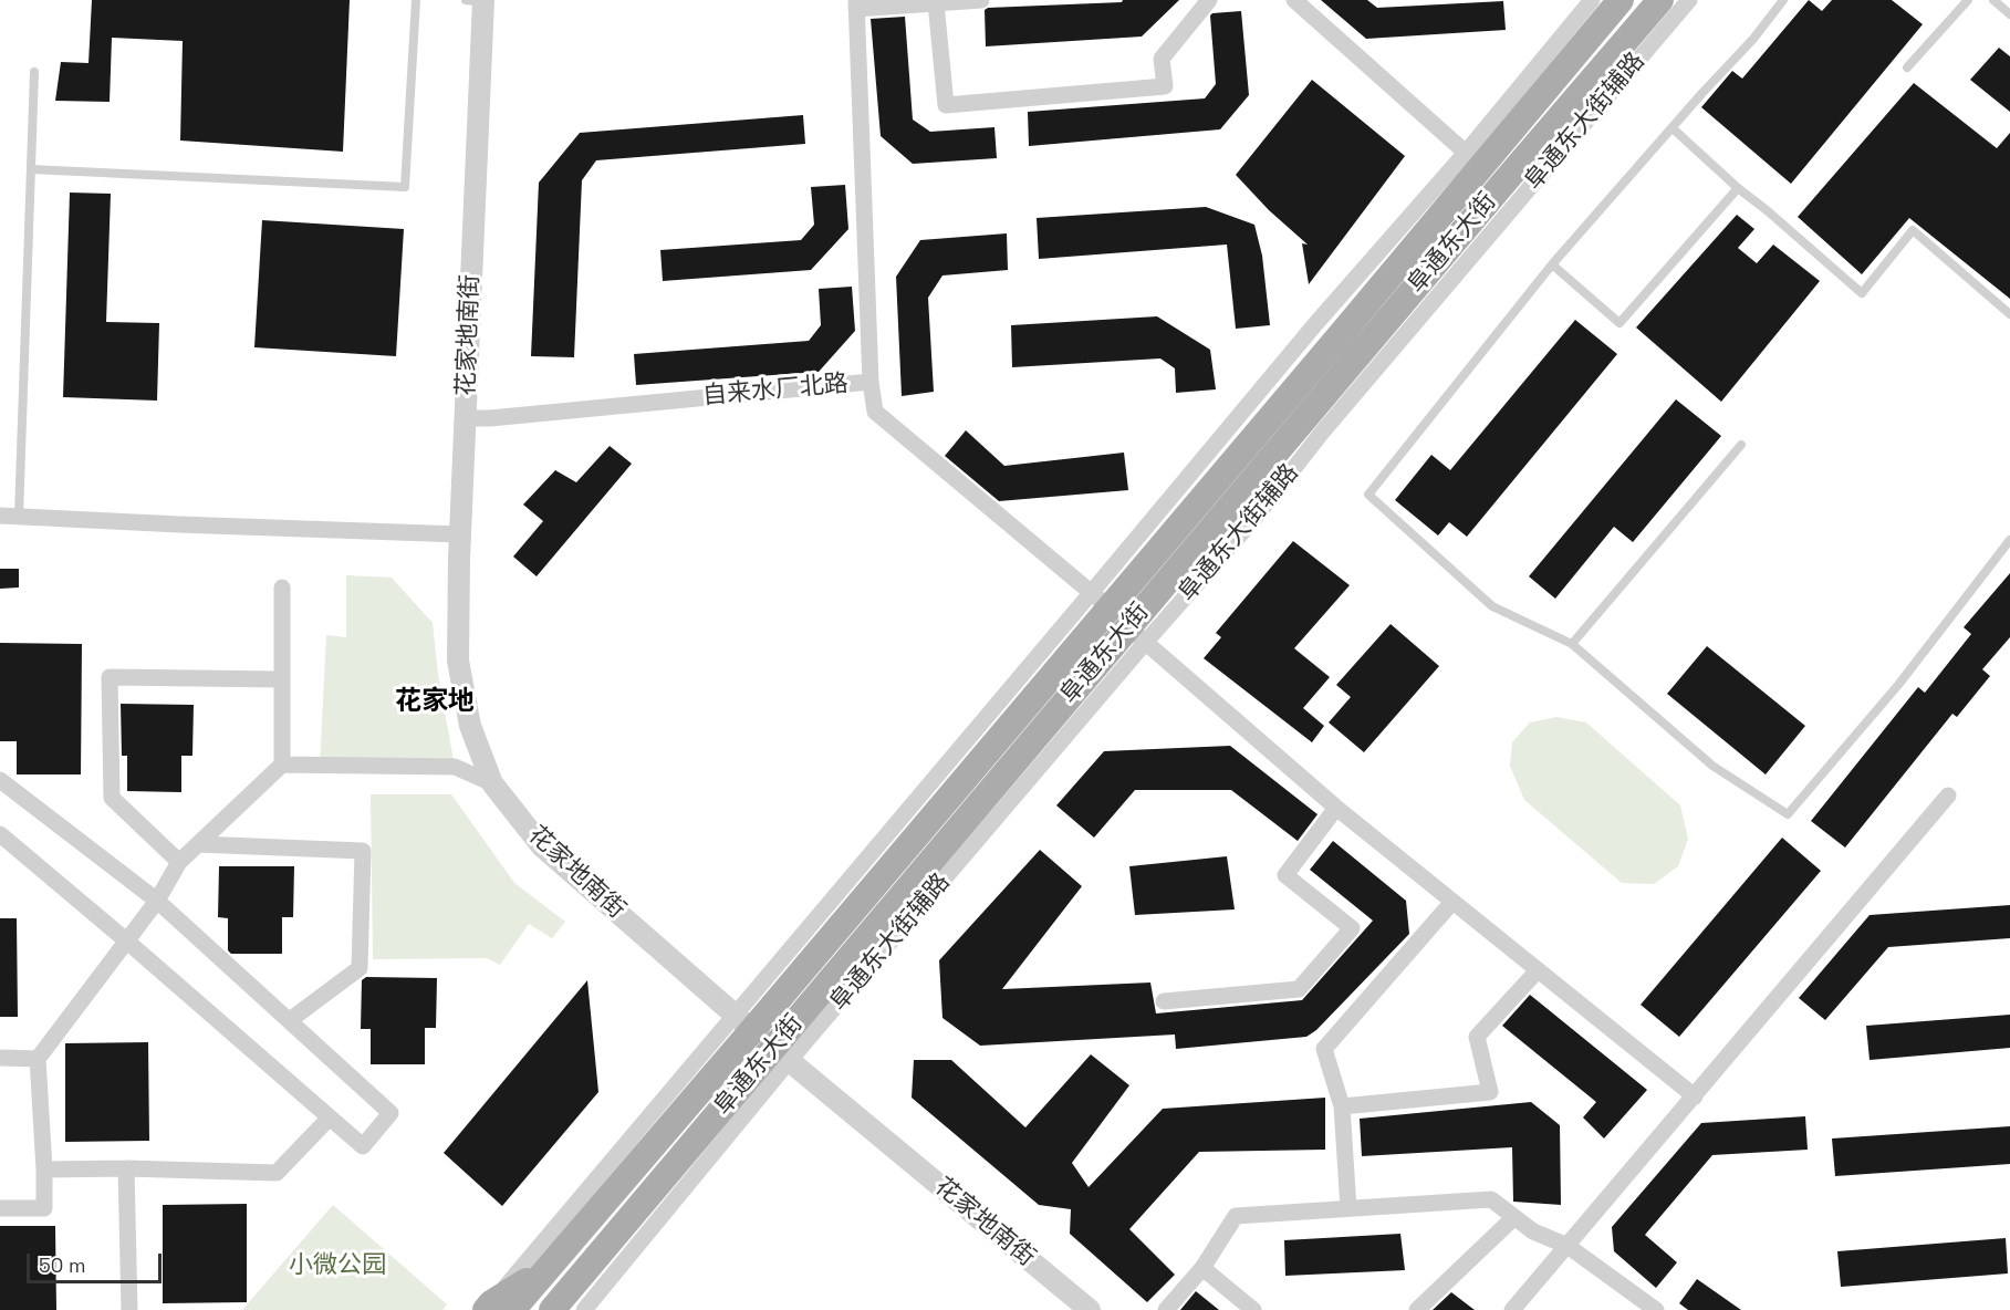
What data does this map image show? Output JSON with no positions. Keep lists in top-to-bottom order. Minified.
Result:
{"streets":{"main road":["阜通东大街"],"street":["阜通东大街辅路","花家地南街","自来水厂北路"]},"crossings":[["阜通东大街辅路","阜通东大街"],["阜通东大街辅路","自来水厂北路"],["阜通东大街","花家地南街"],["阜通东大街","自来水厂北路"],["花家地南街","自来水厂北路"]],"districts":["花家地"],"parks":["小微公园"],"scale_bar":"50 m"}
